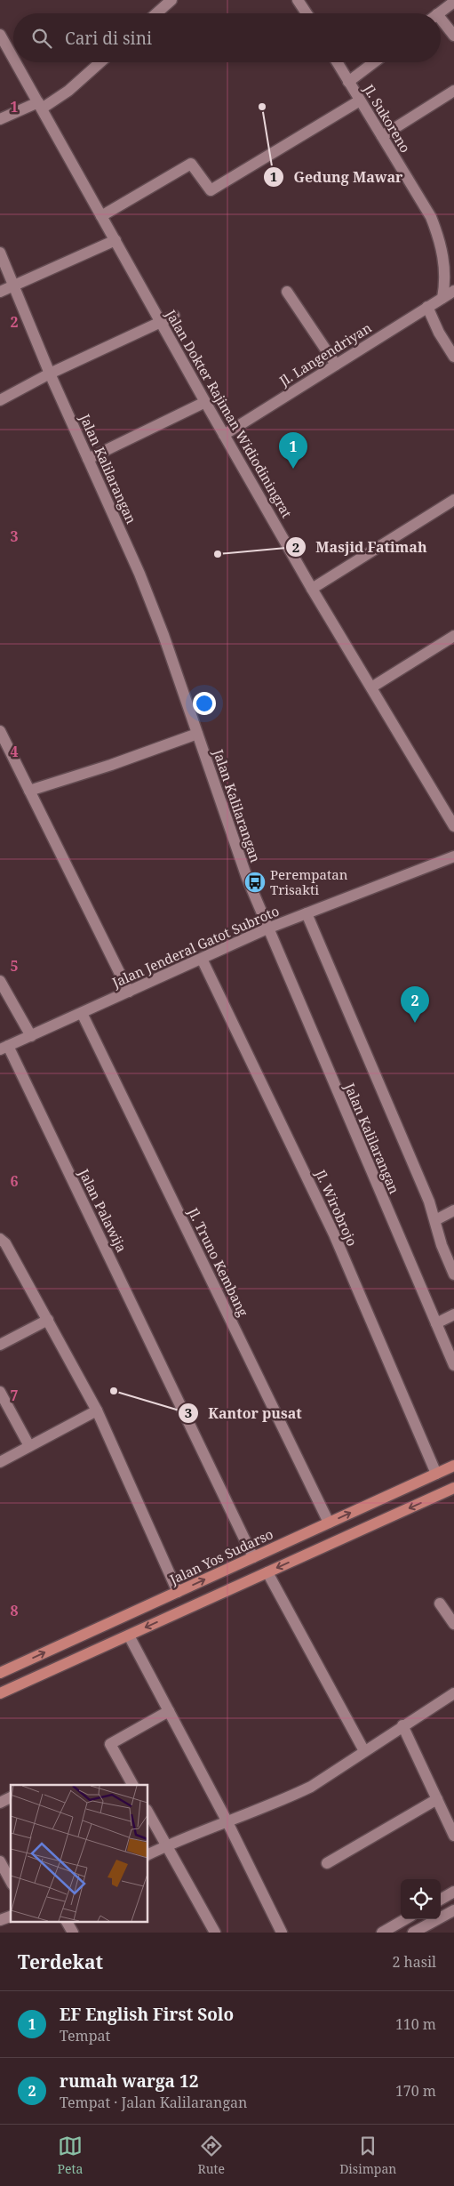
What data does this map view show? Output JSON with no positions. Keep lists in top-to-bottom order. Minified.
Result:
{"streets":{"main road":["Jalan Yos Sudarso"],"street":["Jl. Sukoreno","Jl. Langendriyan","Jalan Dokter Rajiman Widiodiningrat","Jalan Kalilarangan","Jalan Jenderal Gatot Subroto","Jl. Wirobrojo","Jalan Palawija","Jl. Truno Kembang"]},"crossings":[["Jl. Sukoreno","Jl. Langendriyan"],["Jl. Langendriyan","Jalan Dokter Rajiman Widiodiningrat"],["Jalan Kalilarangan","Jalan Jenderal Gatot Subroto"],["Jalan Jenderal Gatot Subroto","Jl. Wirobrojo"],["Jalan Jenderal Gatot Subroto","Jalan Palawija"],["Jalan Jenderal Gatot Subroto","Jl. Truno Kembang"],["Jl. Wirobrojo","Jalan Yos Sudarso"],["Jalan Palawija","Jalan Yos Sudarso"],["Jl. Truno Kembang","Jalan Yos Sudarso"]],"places":{"other":["Gedung Mawar","Masjid Fatimah","Kantor pusat"],"bus stop":["Perempatan Trisakti"]},"page":{"search":"Cari di sini","pins":["1","2"],"heading":["Terdekat","2 hasil"],"list":[{"mark":"1","name":"EF English First Solo","note":"Tempat","value":"110 m"},{"mark":"2","name":"rumah warga 12","note":"Tempat · Jalan Kalilarangan","value":"170 m"}],"nav":["Peta","Rute","Disimpan"]},"grid":{"rows":["1","2","3","4","5","6","7","8"]}}
